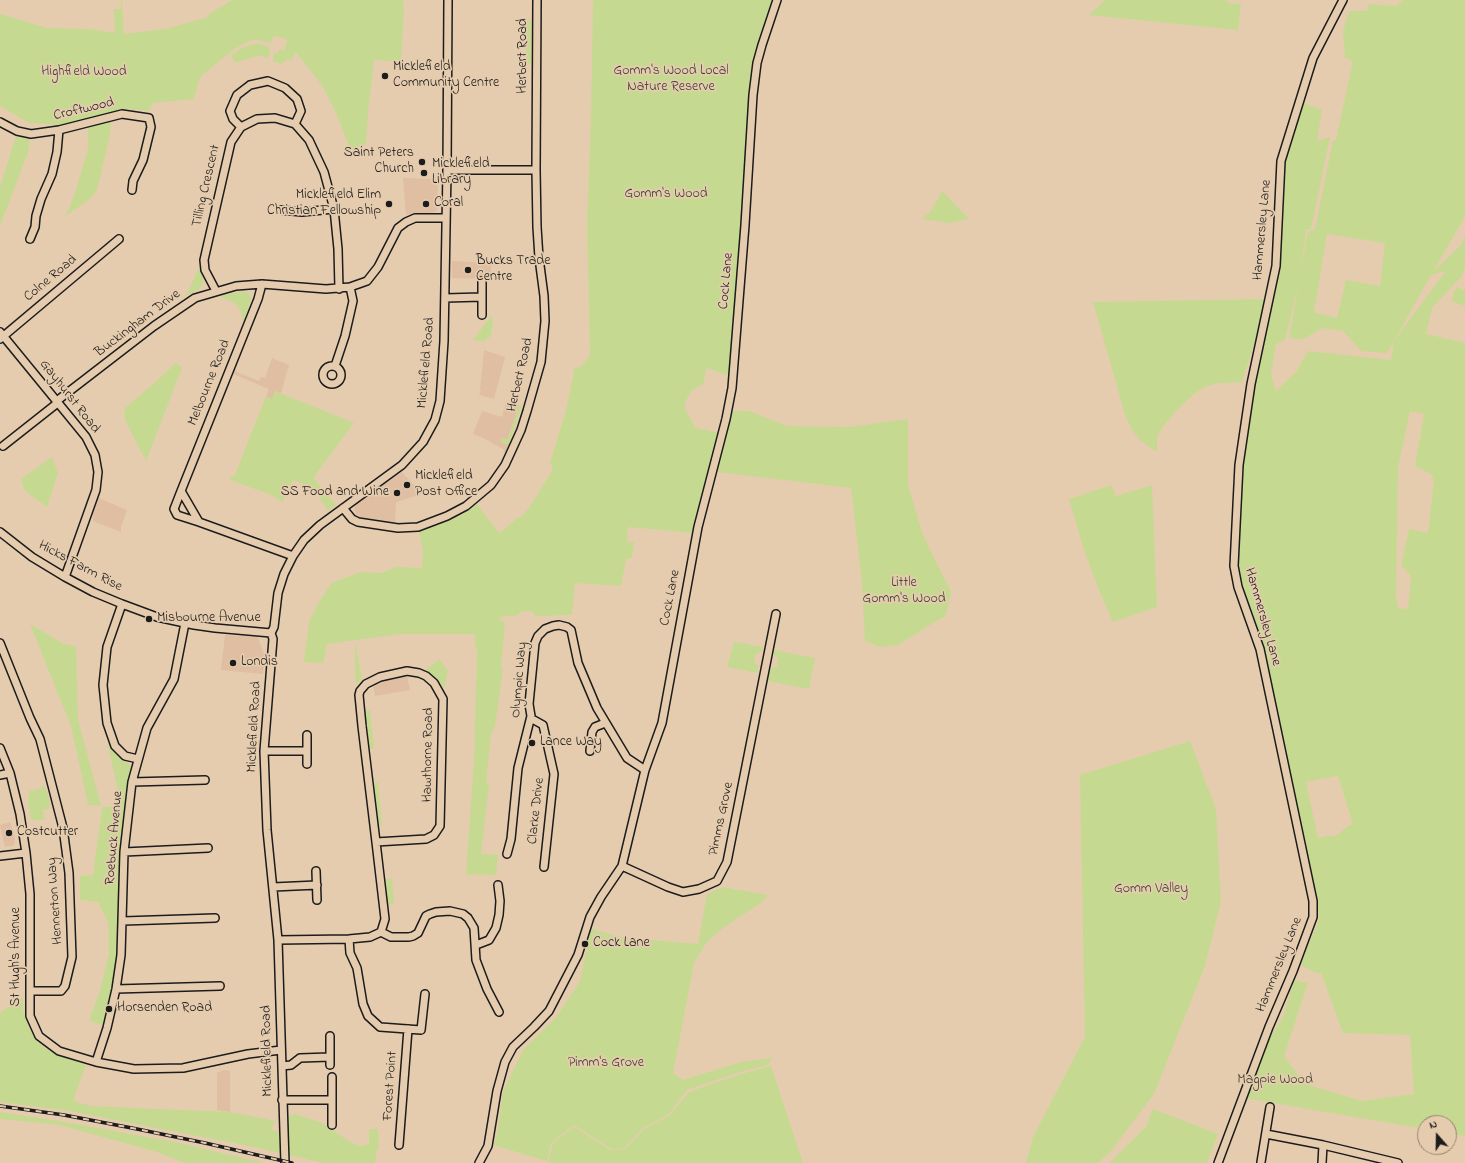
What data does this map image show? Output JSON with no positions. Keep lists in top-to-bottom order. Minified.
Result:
{"streets":{"street":["Herbert Road","Croftwood","Tilling Crescent","Hammersley Lane","Colne Road","Cock Lane","Buckingham Drive","Micklefield Road","Melbourne Road","Gayhurst Road","Hicks Farm Rise","Olympic Way","Hawthorne Road","Clarke Drive","Pimms Grove","Roebuck Avenue","Hennerton Way","St Hugh's Avenue","Forest Point"]},"crossings":[["Herbert Road","Micklefield Road"],["Tilling Crescent","Buckingham Drive"],["Colne Road","Gayhurst Road"],["Cock Lane","Olympic Way"],["Cock Lane","Pimms Grove"],["Buckingham Drive","Micklefield Road"],["Buckingham Drive","Melbourne Road"],["Buckingham Drive","Gayhurst Road"],["Micklefield Road","Melbourne Road"],["Micklefield Road","Hicks Farm Rise"],["Micklefield Road","St Hugh's Avenue"],["Gayhurst Road","Hicks Farm Rise"],["Hicks Farm Rise","Roebuck Avenue"],["Olympic Way","Clarke Drive"],["Roebuck Avenue","St Hugh's Avenue"],["Hennerton Way","St Hugh's Avenue"]],"parks":["Gomm's Wood Local Nature Reserve","Highfield Wood","Gomm's Wood","Little Gomm's Wood","Gomm Valley","Pimm's Grove","Magpie Wood"],"places":["Micklefield Community Centre","Saint Peters Church","Micklefield Library","Micklefield Elim Christian Fellowship","Coral","Bucks Trade Centre","Micklefield Post Office","SS Food and Wine","Misbourne Avenue","Londis","Lance Way","Costcutter","Cock Lane","Horsenden Road"],"north":"top"}
